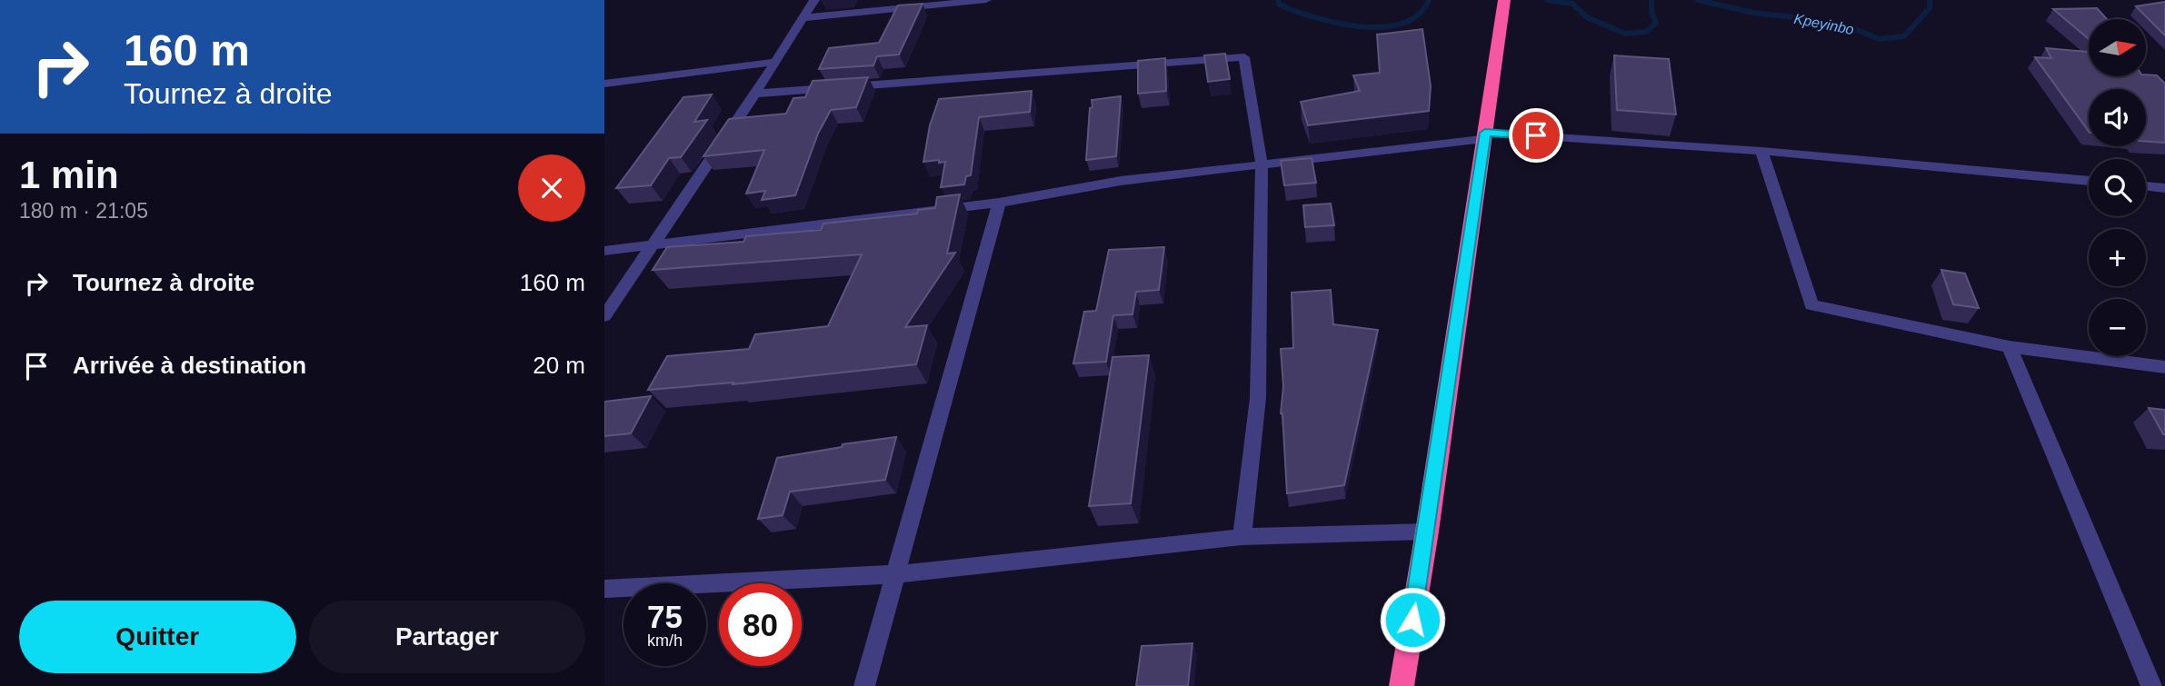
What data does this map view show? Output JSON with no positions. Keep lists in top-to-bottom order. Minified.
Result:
{"water":["Kpeyinbo"],"north":"right","page":{"turn":["160 m","Tournez à droite"],"map_buttons":["+","−"],"heading":["1 min","180 m · 21:05"],"list":[{"name":"Tournez à droite","value":"160 m"},{"name":"Arrivée à destination","value":"20 m"}],"speed":"75 km/h","limit":"80","buttons":["Quitter","Partager"]}}
